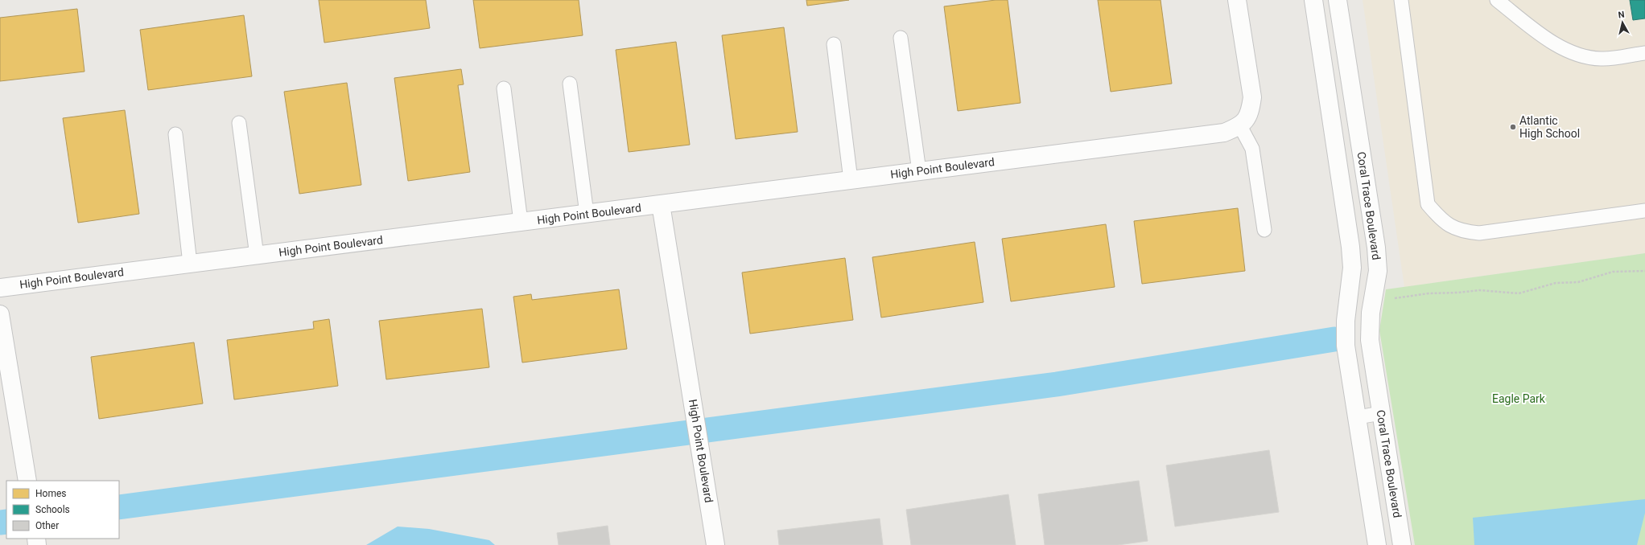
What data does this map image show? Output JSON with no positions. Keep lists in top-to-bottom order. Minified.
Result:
{"streets":{"street":["High Point Boulevard","Coral Trace Boulevard"]},"parks":["Eagle Park"],"places":["Atlantic High School"],"legend":["Homes","Schools","Other"],"north":"top"}
